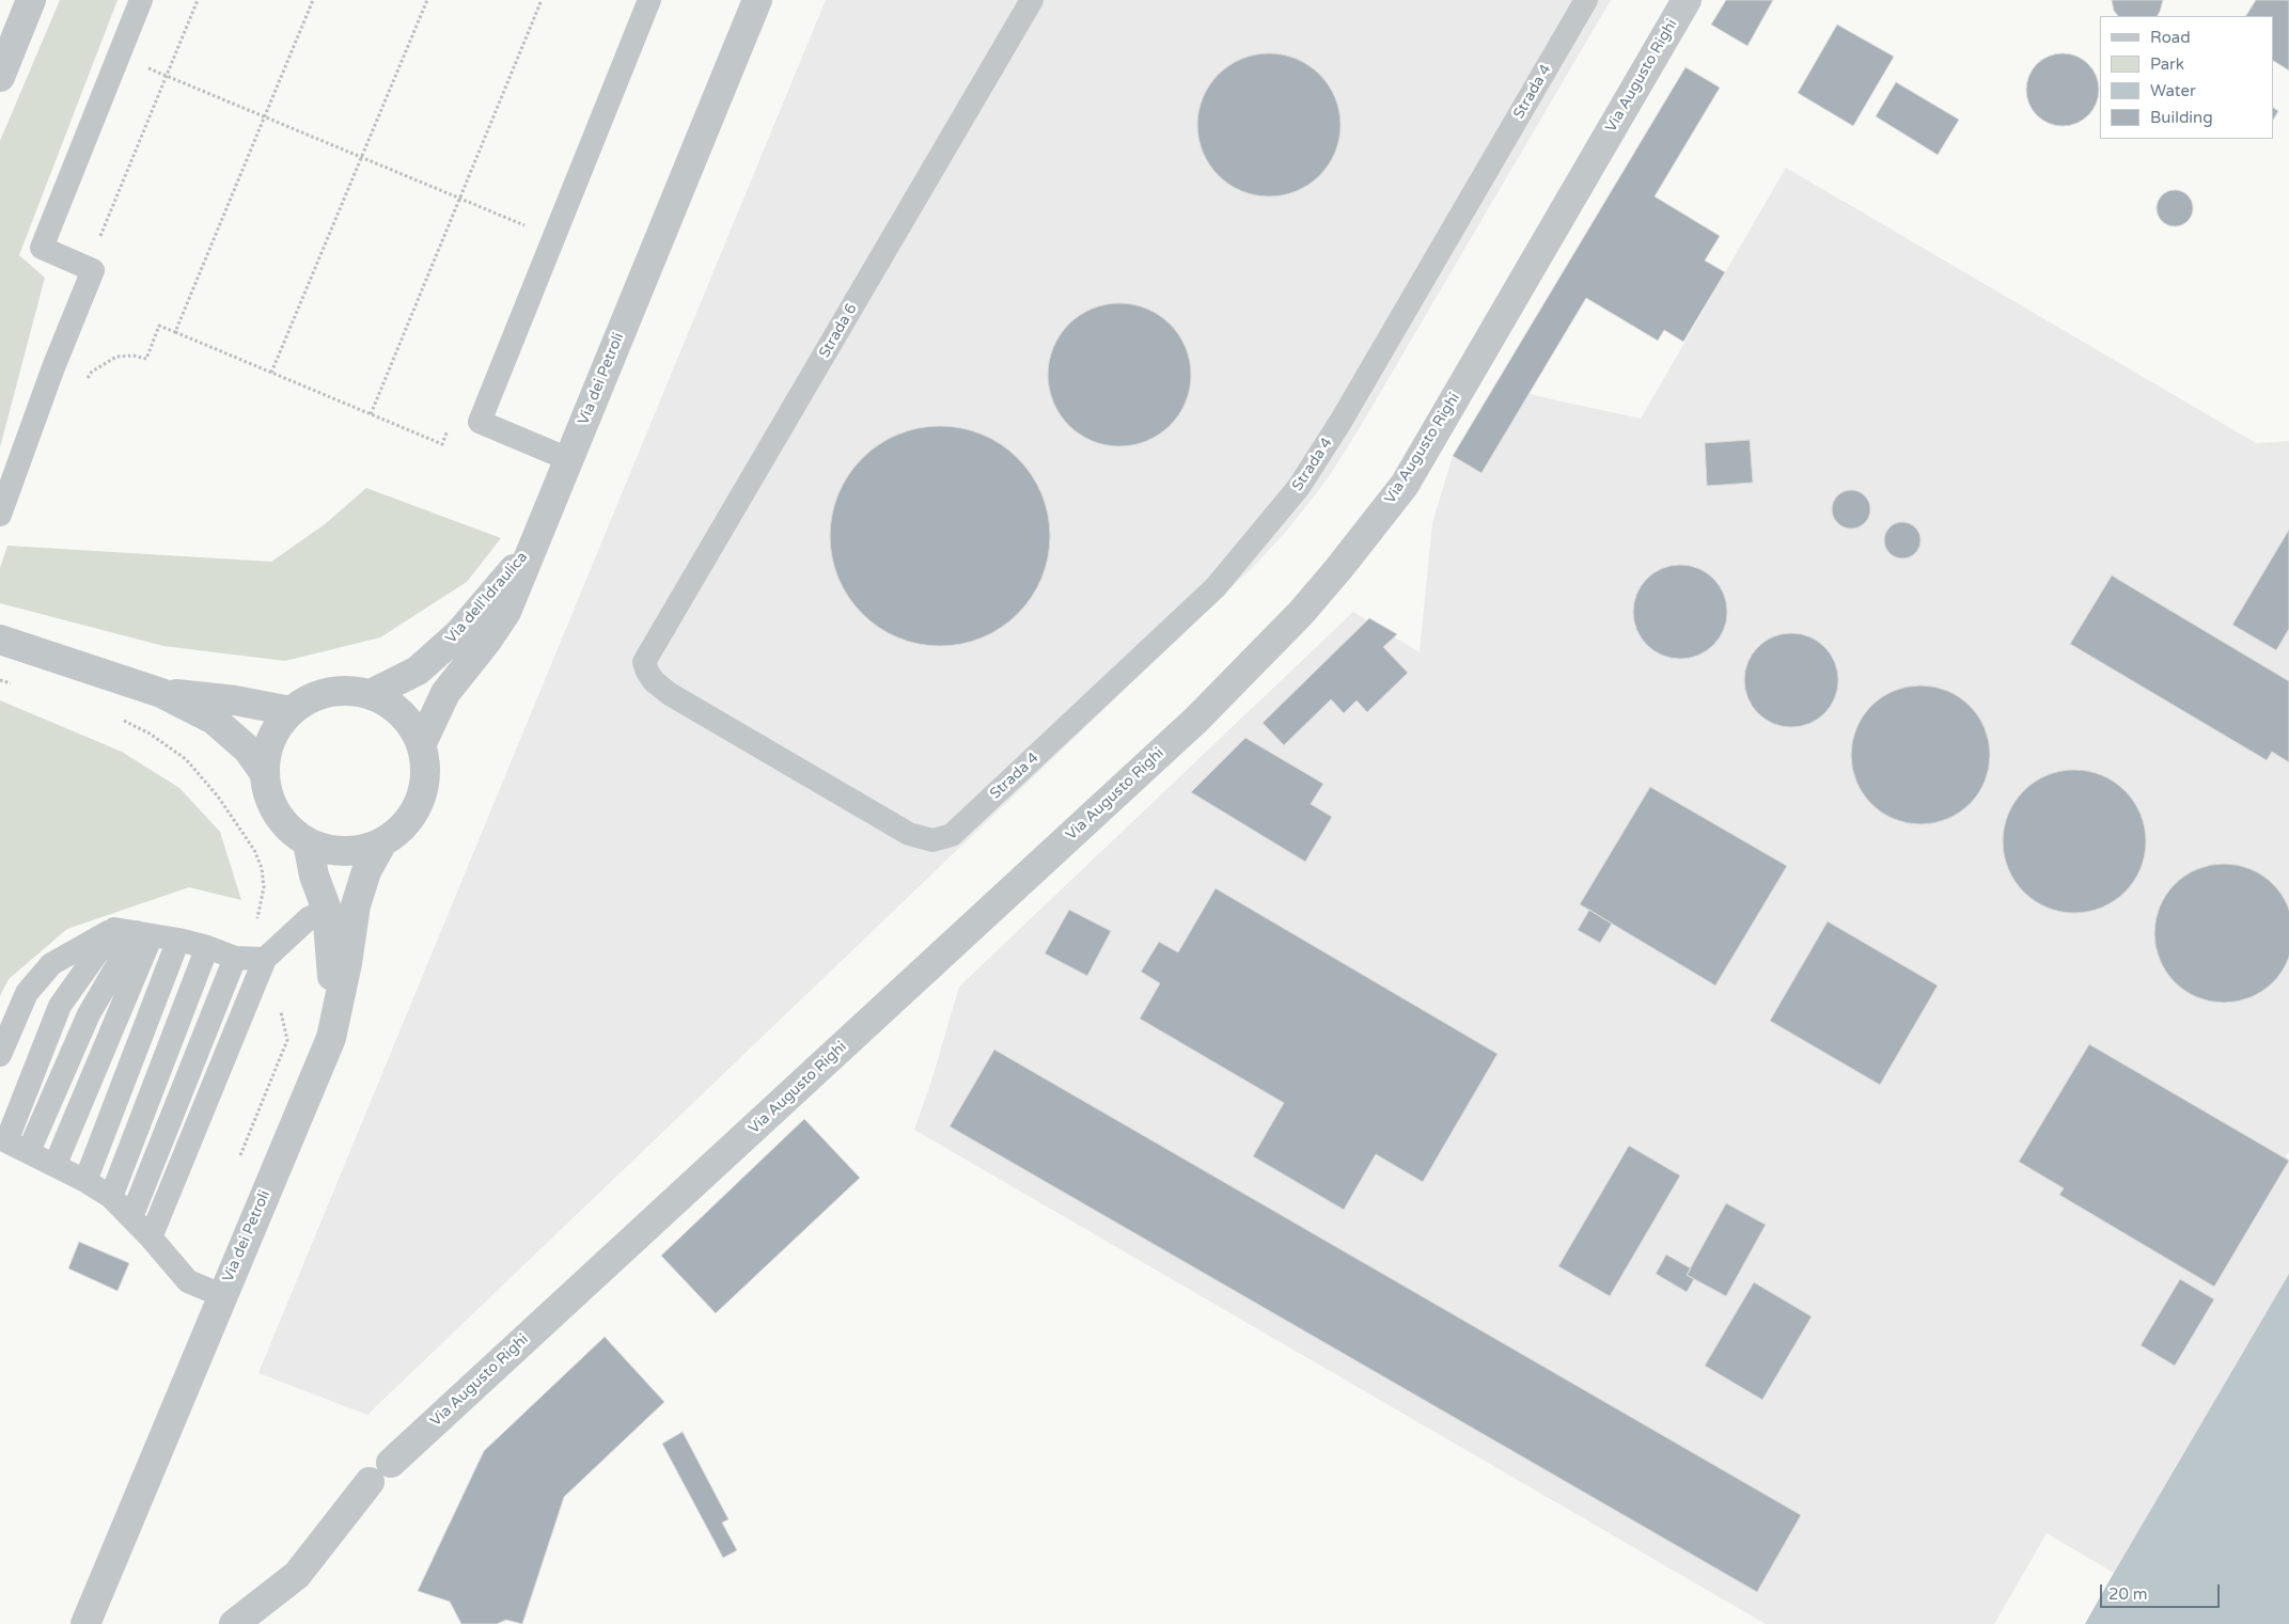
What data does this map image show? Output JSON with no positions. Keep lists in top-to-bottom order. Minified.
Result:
{"streets":{"street":["Via Augusto Righi","Via dei Petroli","Via dell'Idraulica"],"lane":["Strada 4","Strada 6"]},"crossings":[["Strada 4","Strada 6"],["Via dei Petroli","Via dell'Idraulica"]],"legend":["Road","Park","Water","Building"],"scale_bar":"20 m"}
